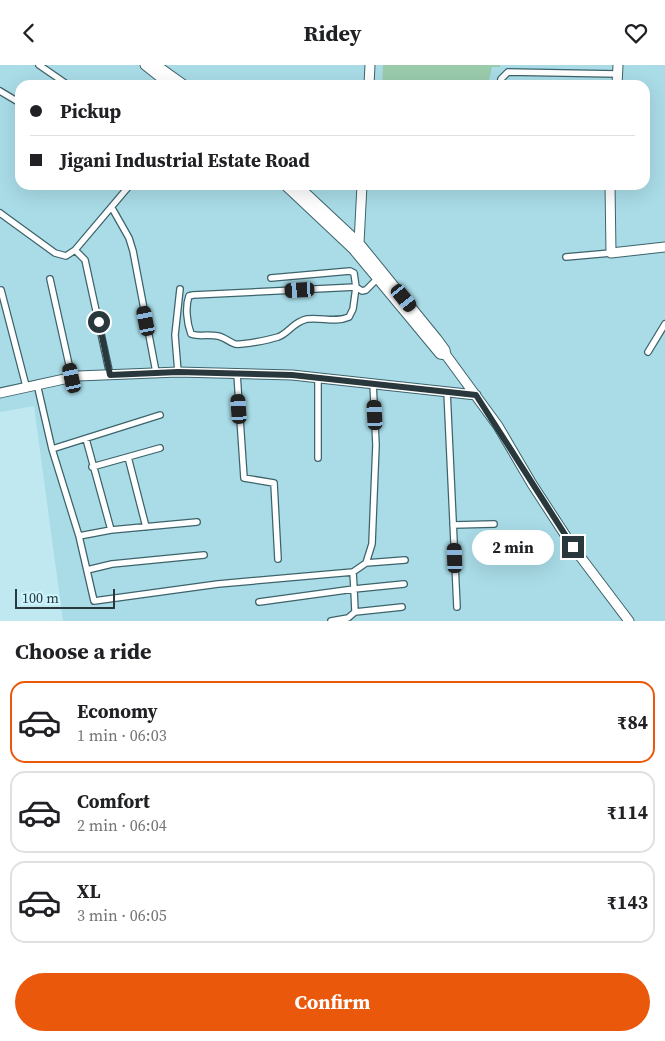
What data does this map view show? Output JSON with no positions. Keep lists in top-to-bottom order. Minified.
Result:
{"scale_bar":"100 m","page":{"header":"Ridey","banner":["Pickup","Jigani Industrial Estate Road"],"bubble":"2 min","scale":"100 m","heading":"Choose a ride","list":[{"name":"Economy","note":"1 min · 06:03","value":"₹84"},{"name":"Comfort","note":"2 min · 06:04","value":"₹114"},{"name":"XL","note":"3 min · 06:05","value":"₹143"}],"buttons":"Confirm"}}
